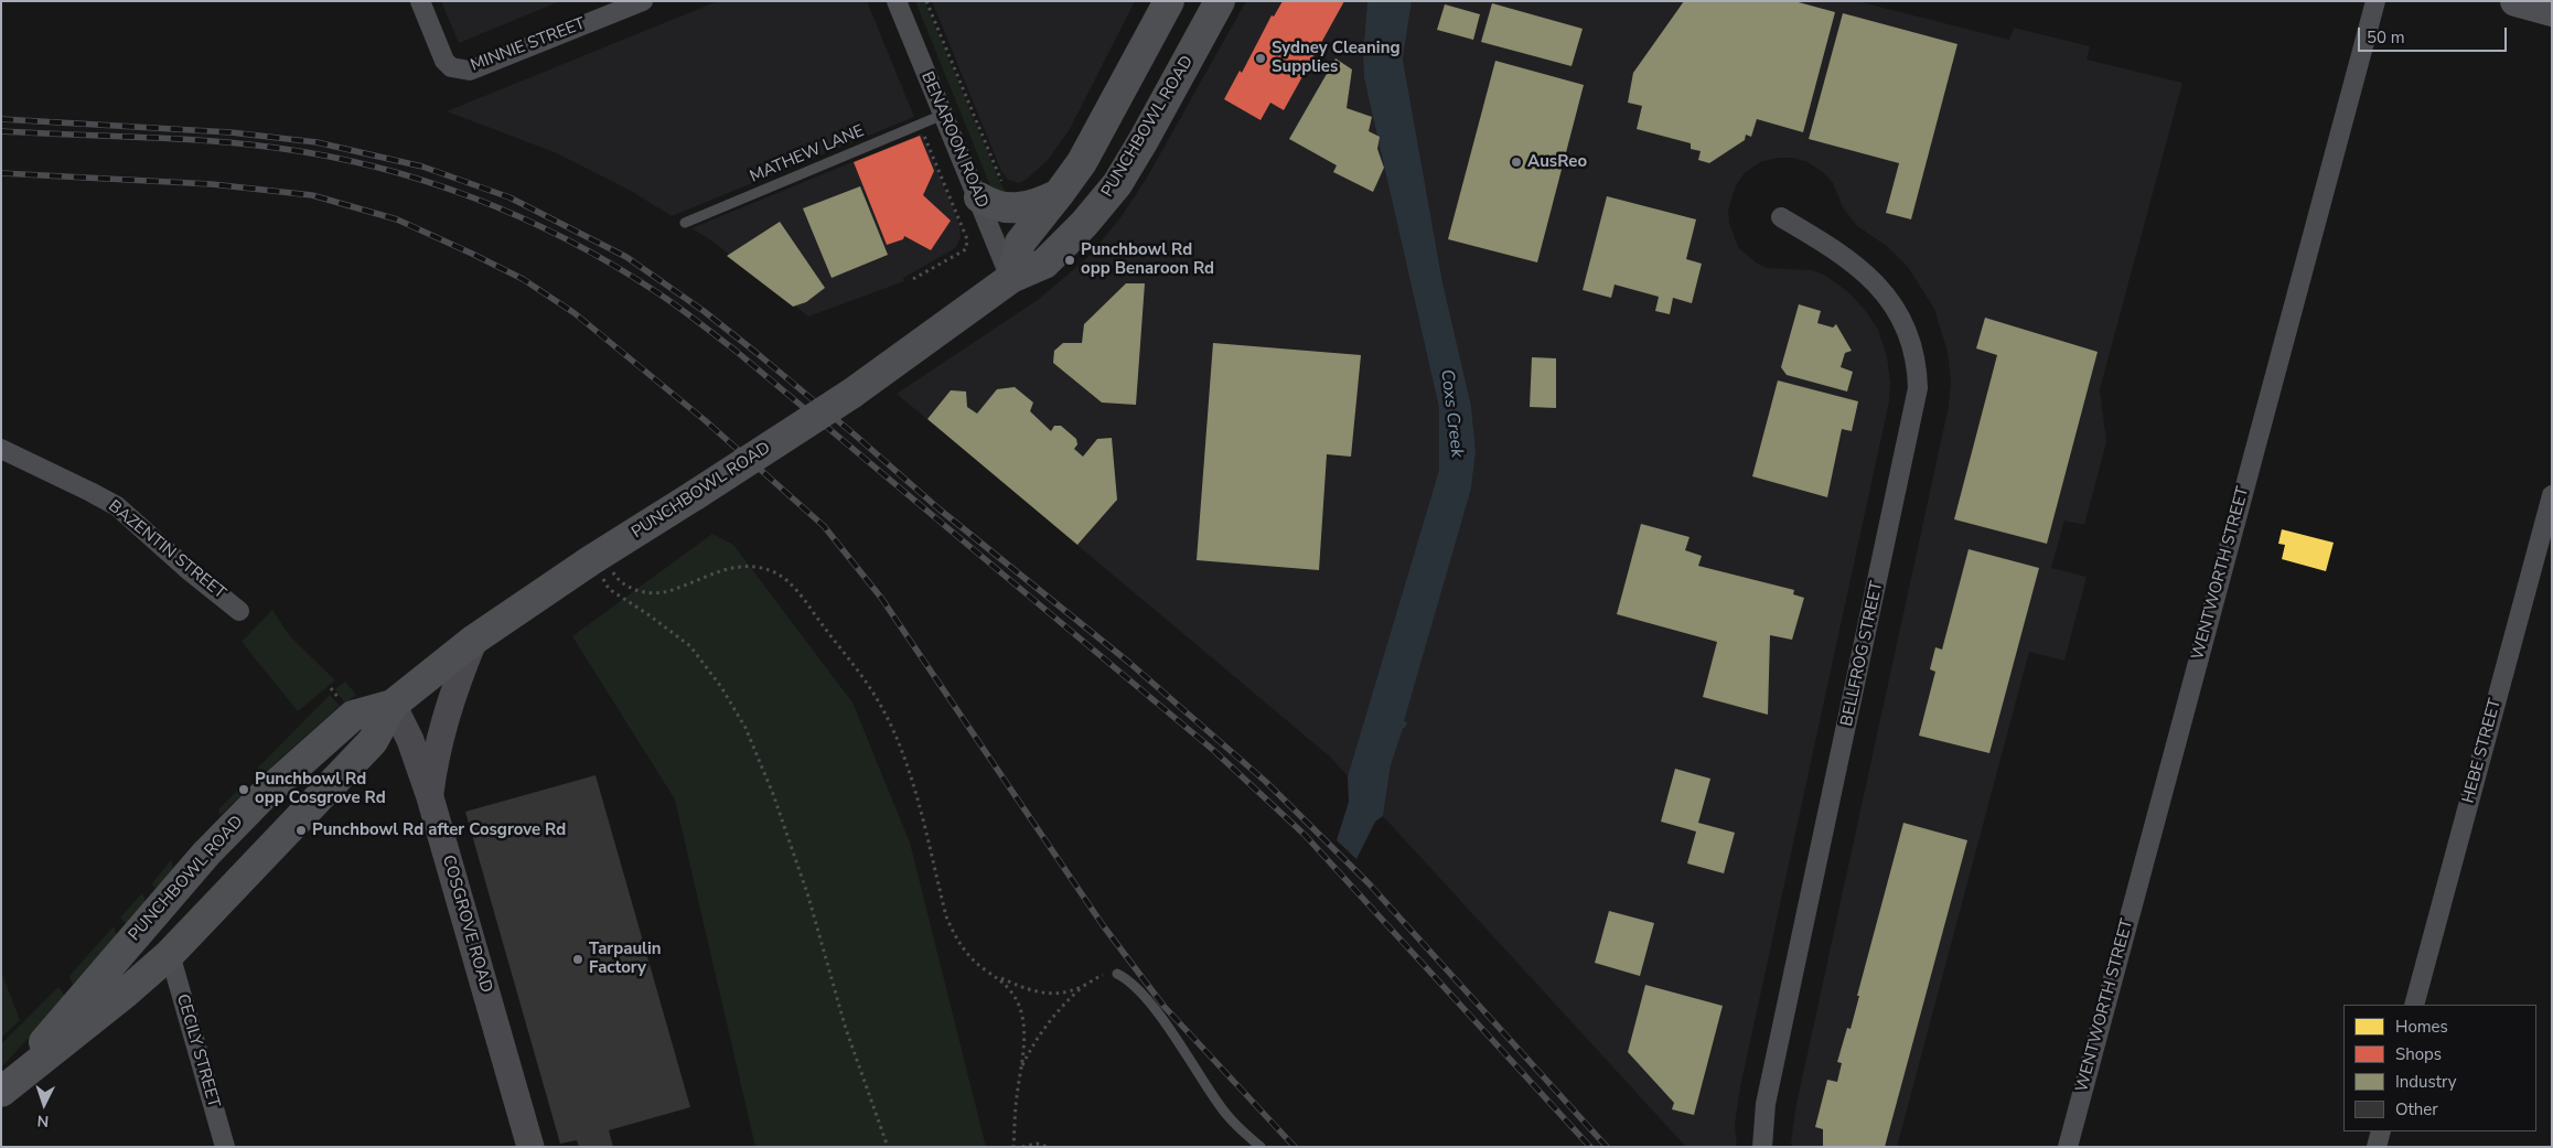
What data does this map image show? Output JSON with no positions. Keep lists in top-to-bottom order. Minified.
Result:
{"streets":{"main road":["PUNCHBOWL ROAD","COSGROVE ROAD"],"street":["MINNIE STREET","BENAROON ROAD","BAZENTIN STREET","WENTWORTH STREET","BELLFROG STREET","HEBE STREET","CECILY STREET"],"lane":["MATHEW LANE"]},"crossings":[["PUNCHBOWL ROAD","BENAROON ROAD"],["PUNCHBOWL ROAD","COSGROVE ROAD"],["PUNCHBOWL ROAD","CECILY STREET"],["BENAROON ROAD","MATHEW LANE"]],"water":["Coxs Creek"],"places":["Sydney Cleaning Supplies","AusReo","Punchbowl Rd opp Benaroon Rd","Punchbowl Rd opp Cosgrove Rd","Punchbowl Rd after Cosgrove Rd","Tarpaulin Factory"],"legend":["Homes","Shops","Industry","Other"],"scale_bar":"50 m","north":"bottom"}
